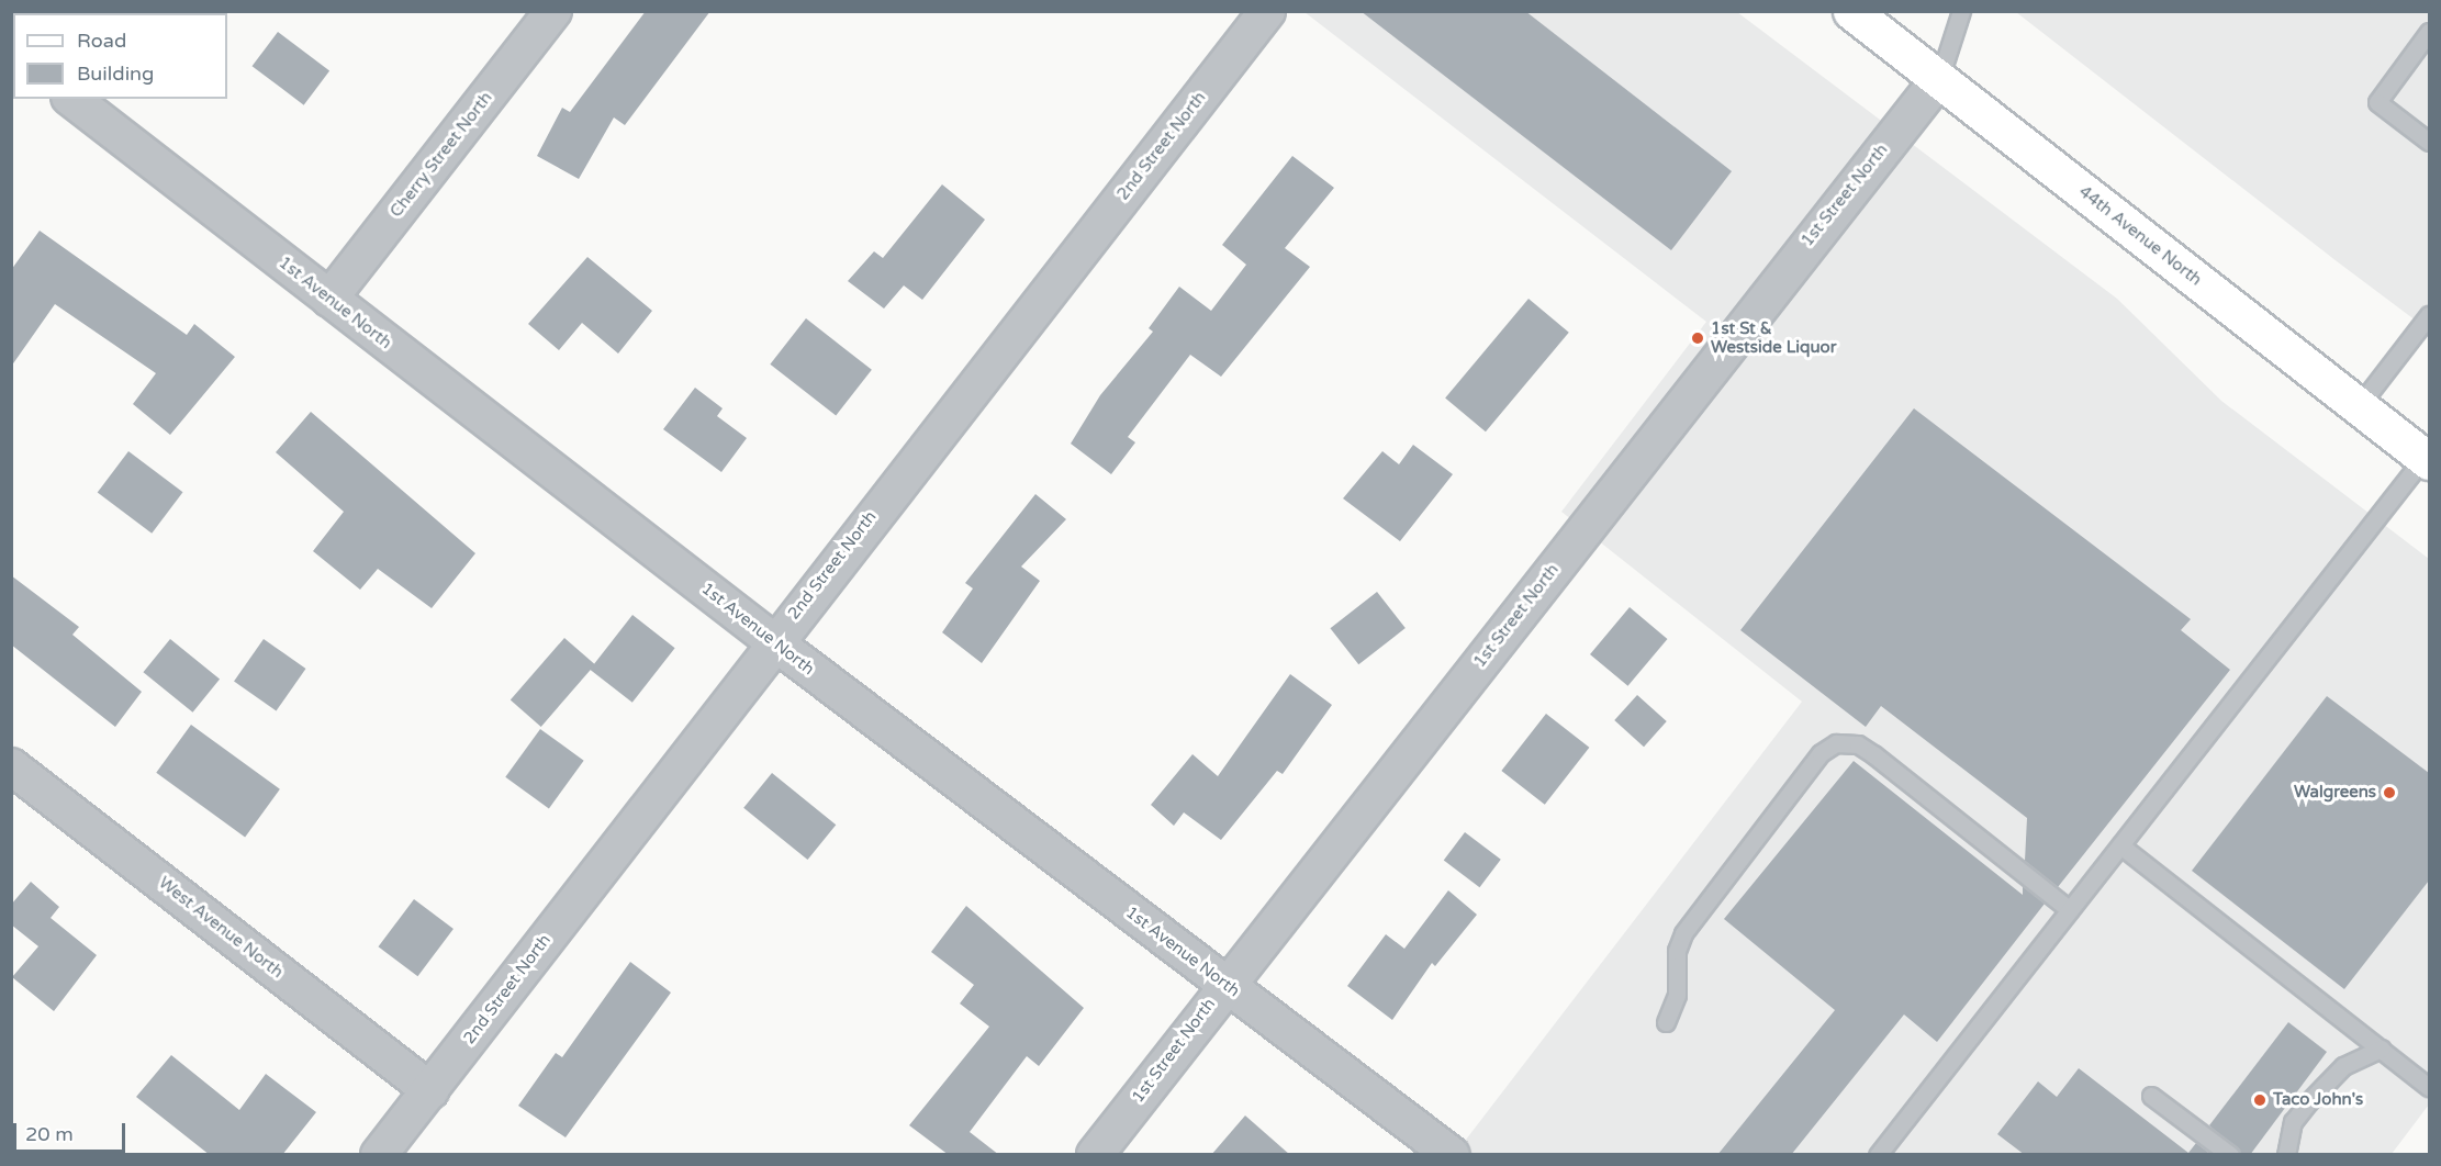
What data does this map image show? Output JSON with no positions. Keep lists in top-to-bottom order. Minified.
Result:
{"streets":{"main road":["44th Avenue North"],"street":["2nd Street North","Cherry Street North","1st Street North","1st Avenue North","West Avenue North"]},"crossings":[["2nd Street North","1st Avenue North"],["2nd Street North","West Avenue North"],["Cherry Street North","1st Avenue North"],["1st Street North","44th Avenue North"],["1st Street North","1st Avenue North"]],"places":["1st St & Westside Liquor","Walgreens","Taco John's"],"legend":["Road","Building"],"scale_bar":"20 m"}
